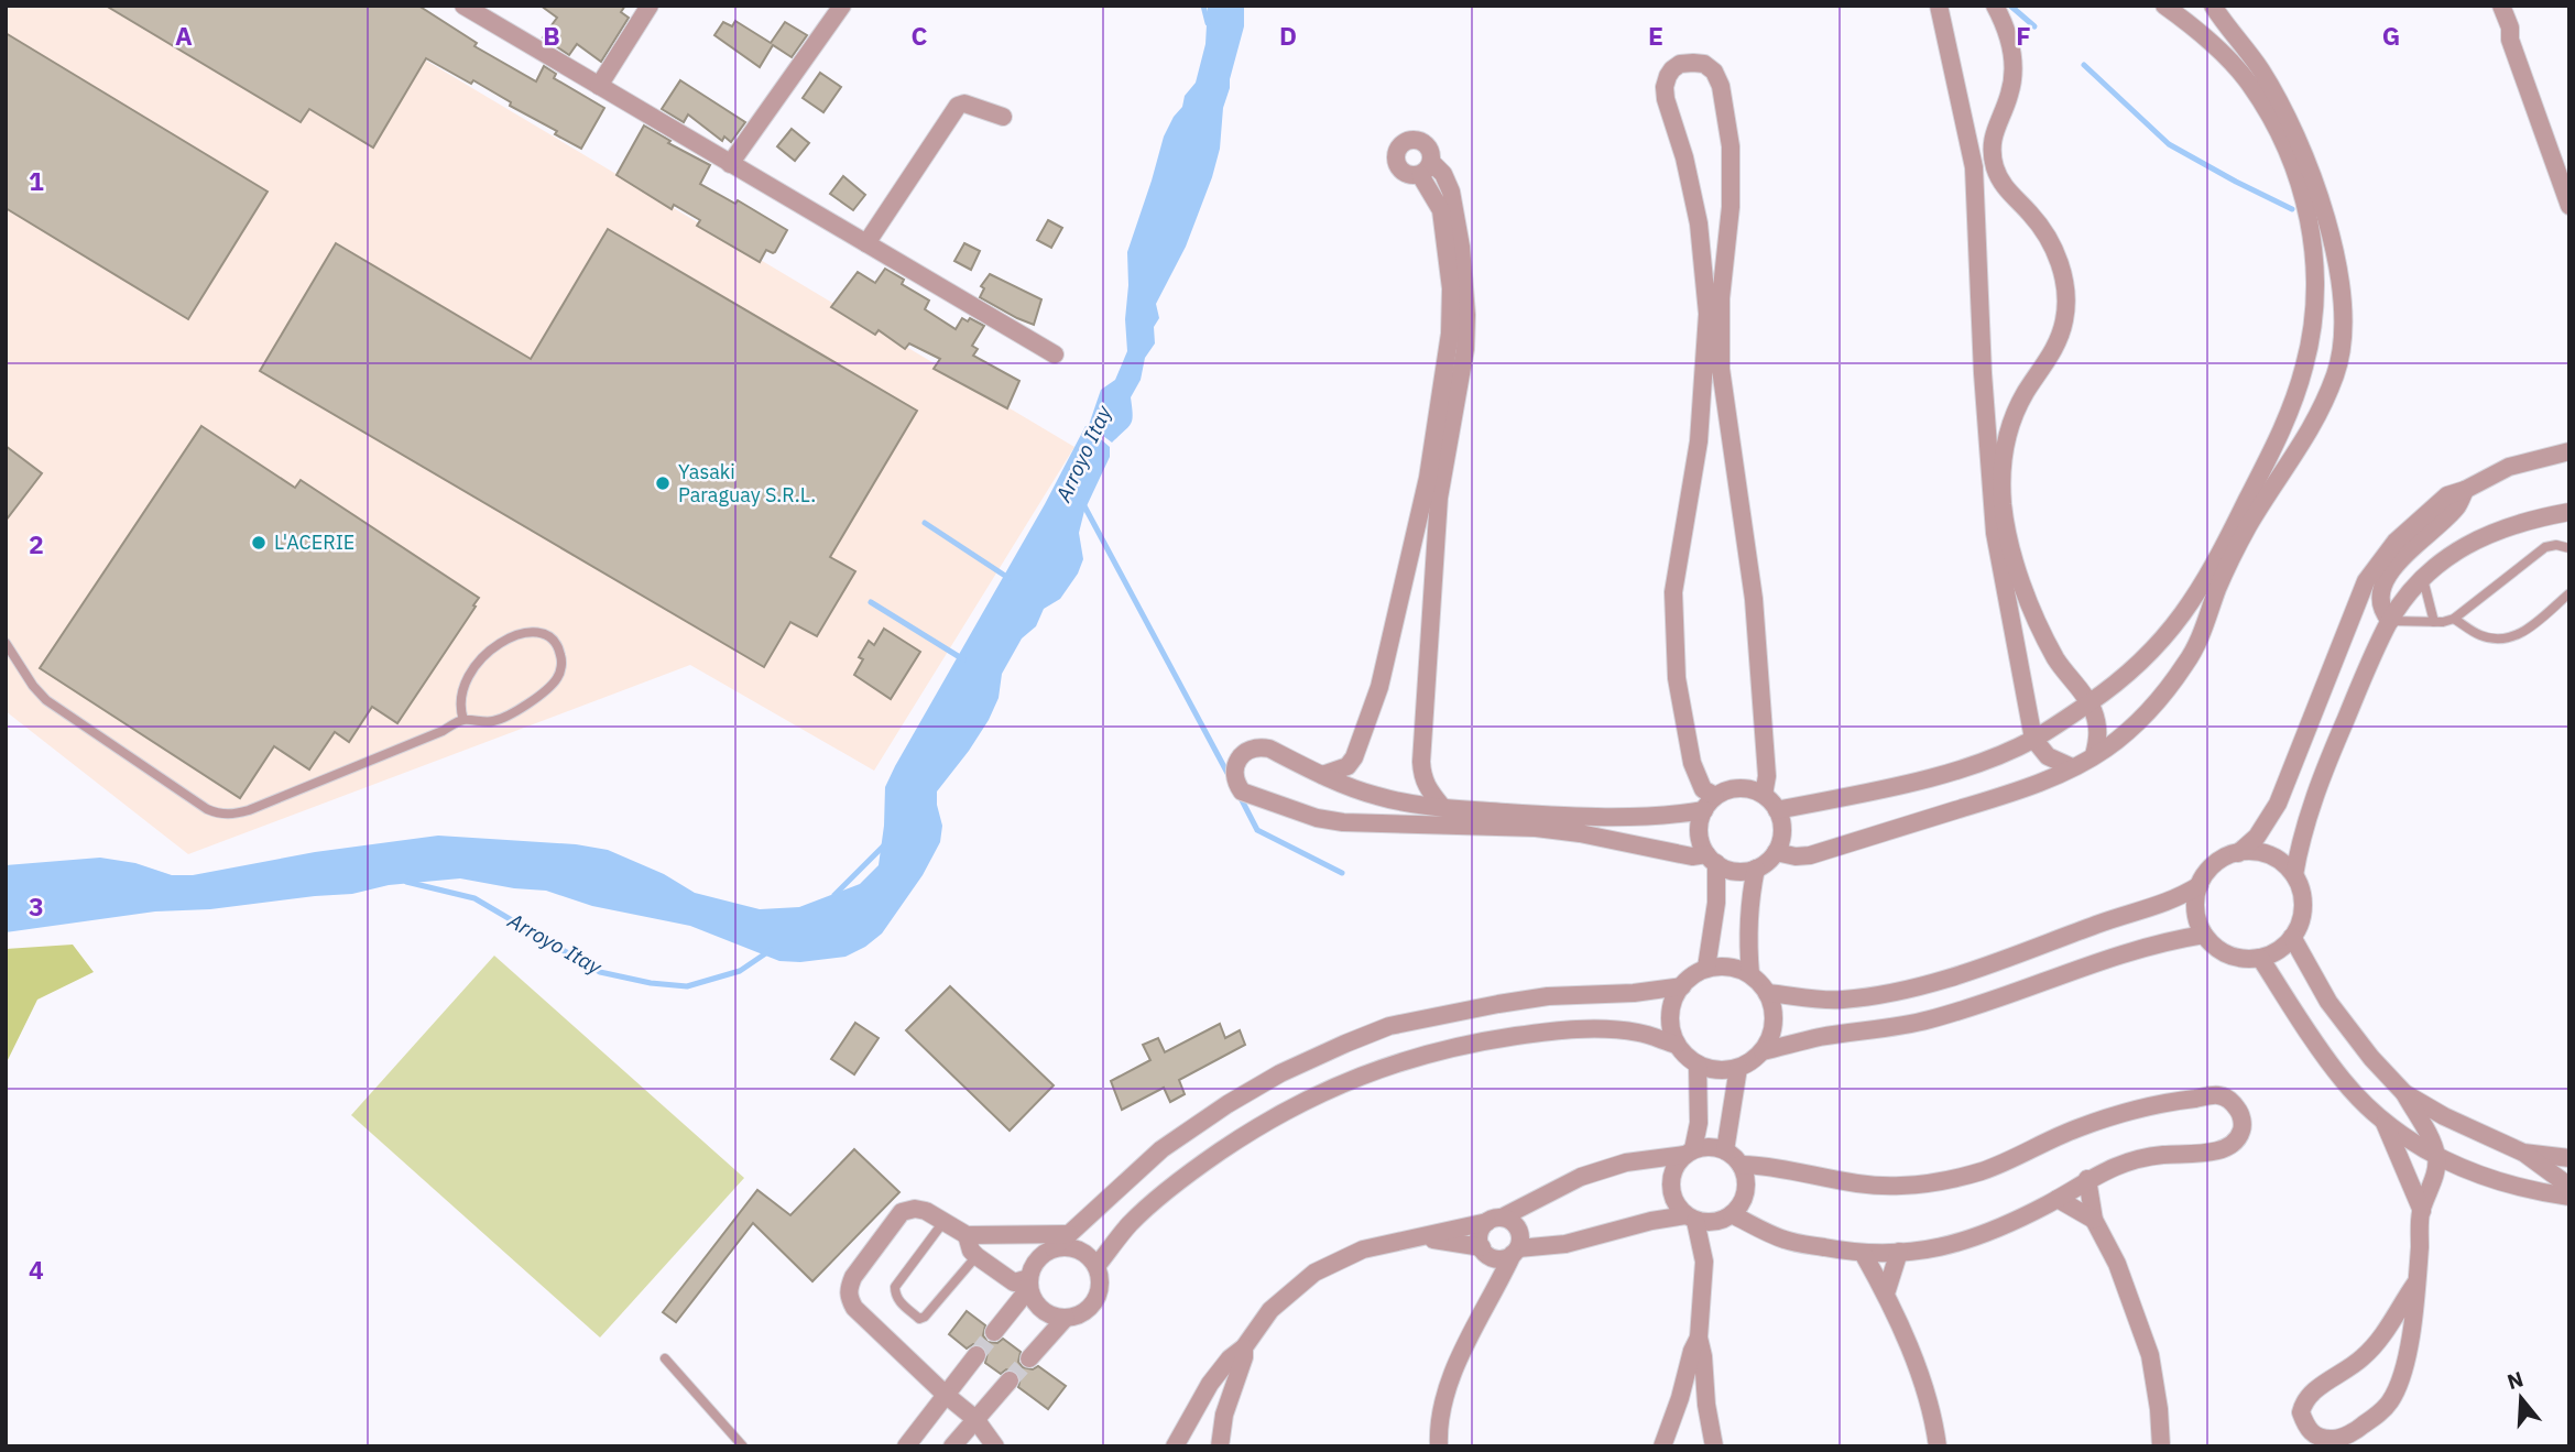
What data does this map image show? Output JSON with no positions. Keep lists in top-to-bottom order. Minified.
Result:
{"water":["Arroyo Itay"],"places":["Yasaki Paraguay S.R.L.","L'ACERIE"],"north":"top","grid":{"columns":["A","B","C","D","E","F","G"],"rows":["1","2","3","4"]}}
